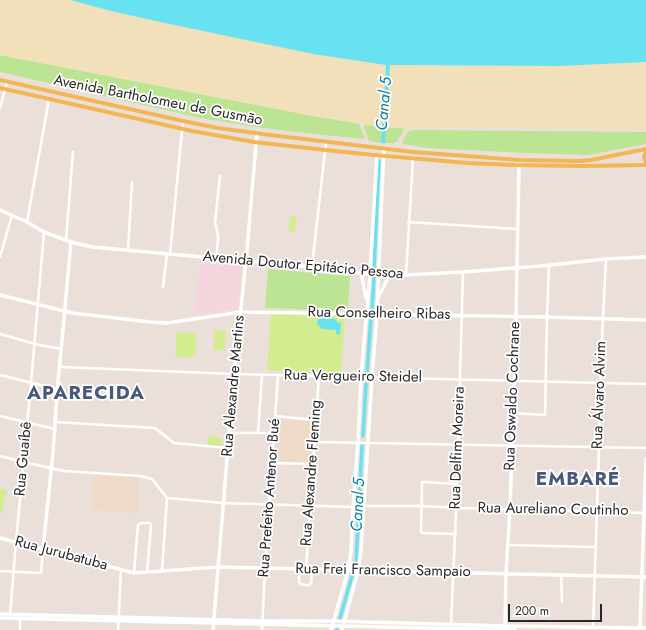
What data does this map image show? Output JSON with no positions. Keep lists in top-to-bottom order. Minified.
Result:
{"streets":{"main road":["Avenida Bartholomeu de Gusmão","Avenida Doutor Epitácio Pessoa","Rua Conselheiro Ribas","Rua Alexandre Martins","Rua Oswaldo Cochrane","Rua Jurubatuba","Rua Frei Francisco Sampaio"],"street":["Rua Vergueiro Steidel","Rua Álvaro Alvim","Rua Delfim Moreira","Rua Guaíbê","Rua Alexandre Fleming","Rua Prefeito Antenor Bué","Rua Aureliano Coutinho"]},"crossings":[["Avenida Bartholomeu de Gusmão","Rua Alexandre Martins"],["Avenida Bartholomeu de Gusmão","Rua Oswaldo Cochrane"],["Avenida Doutor Epitácio Pessoa","Rua Alexandre Martins"],["Avenida Doutor Epitácio Pessoa","Rua Álvaro Alvim"],["Avenida Doutor Epitácio Pessoa","Rua Oswaldo Cochrane"],["Avenida Doutor Epitácio Pessoa","Rua Delfim Moreira"],["Avenida Doutor Epitácio Pessoa","Rua Guaíbê"],["Rua Conselheiro Ribas","Rua Alexandre Martins"],["Rua Conselheiro Ribas","Rua Álvaro Alvim"],["Rua Conselheiro Ribas","Rua Oswaldo Cochrane"],["Rua Conselheiro Ribas","Rua Delfim Moreira"],["Rua Conselheiro Ribas","Rua Guaíbê"],["Rua Vergueiro Steidel","Rua Alexandre Martins"],["Rua Vergueiro Steidel","Rua Álvaro Alvim"],["Rua Vergueiro Steidel","Rua Oswaldo Cochrane"],["Rua Vergueiro Steidel","Rua Delfim Moreira"],["Rua Vergueiro Steidel","Rua Alexandre Fleming"],["Rua Vergueiro Steidel","Rua Prefeito Antenor Bué"],["Rua Alexandre Martins","Rua Frei Francisco Sampaio"],["Rua Álvaro Alvim","Rua Aureliano Coutinho"],["Rua Álvaro Alvim","Rua Frei Francisco Sampaio"],["Rua Oswaldo Cochrane","Rua Aureliano Coutinho"],["Rua Oswaldo Cochrane","Rua Frei Francisco Sampaio"],["Rua Delfim Moreira","Rua Aureliano Coutinho"],["Rua Delfim Moreira","Rua Frei Francisco Sampaio"],["Rua Guaíbê","Rua Jurubatuba"],["Rua Alexandre Fleming","Rua Frei Francisco Sampaio"],["Rua Prefeito Antenor Bué","Rua Frei Francisco Sampaio"],["Rua Jurubatuba","Rua Frei Francisco Sampaio"]],"districts":["APARECIDA","EMBARÉ"],"water":["Canal 5"],"scale_bar":"200 m"}
